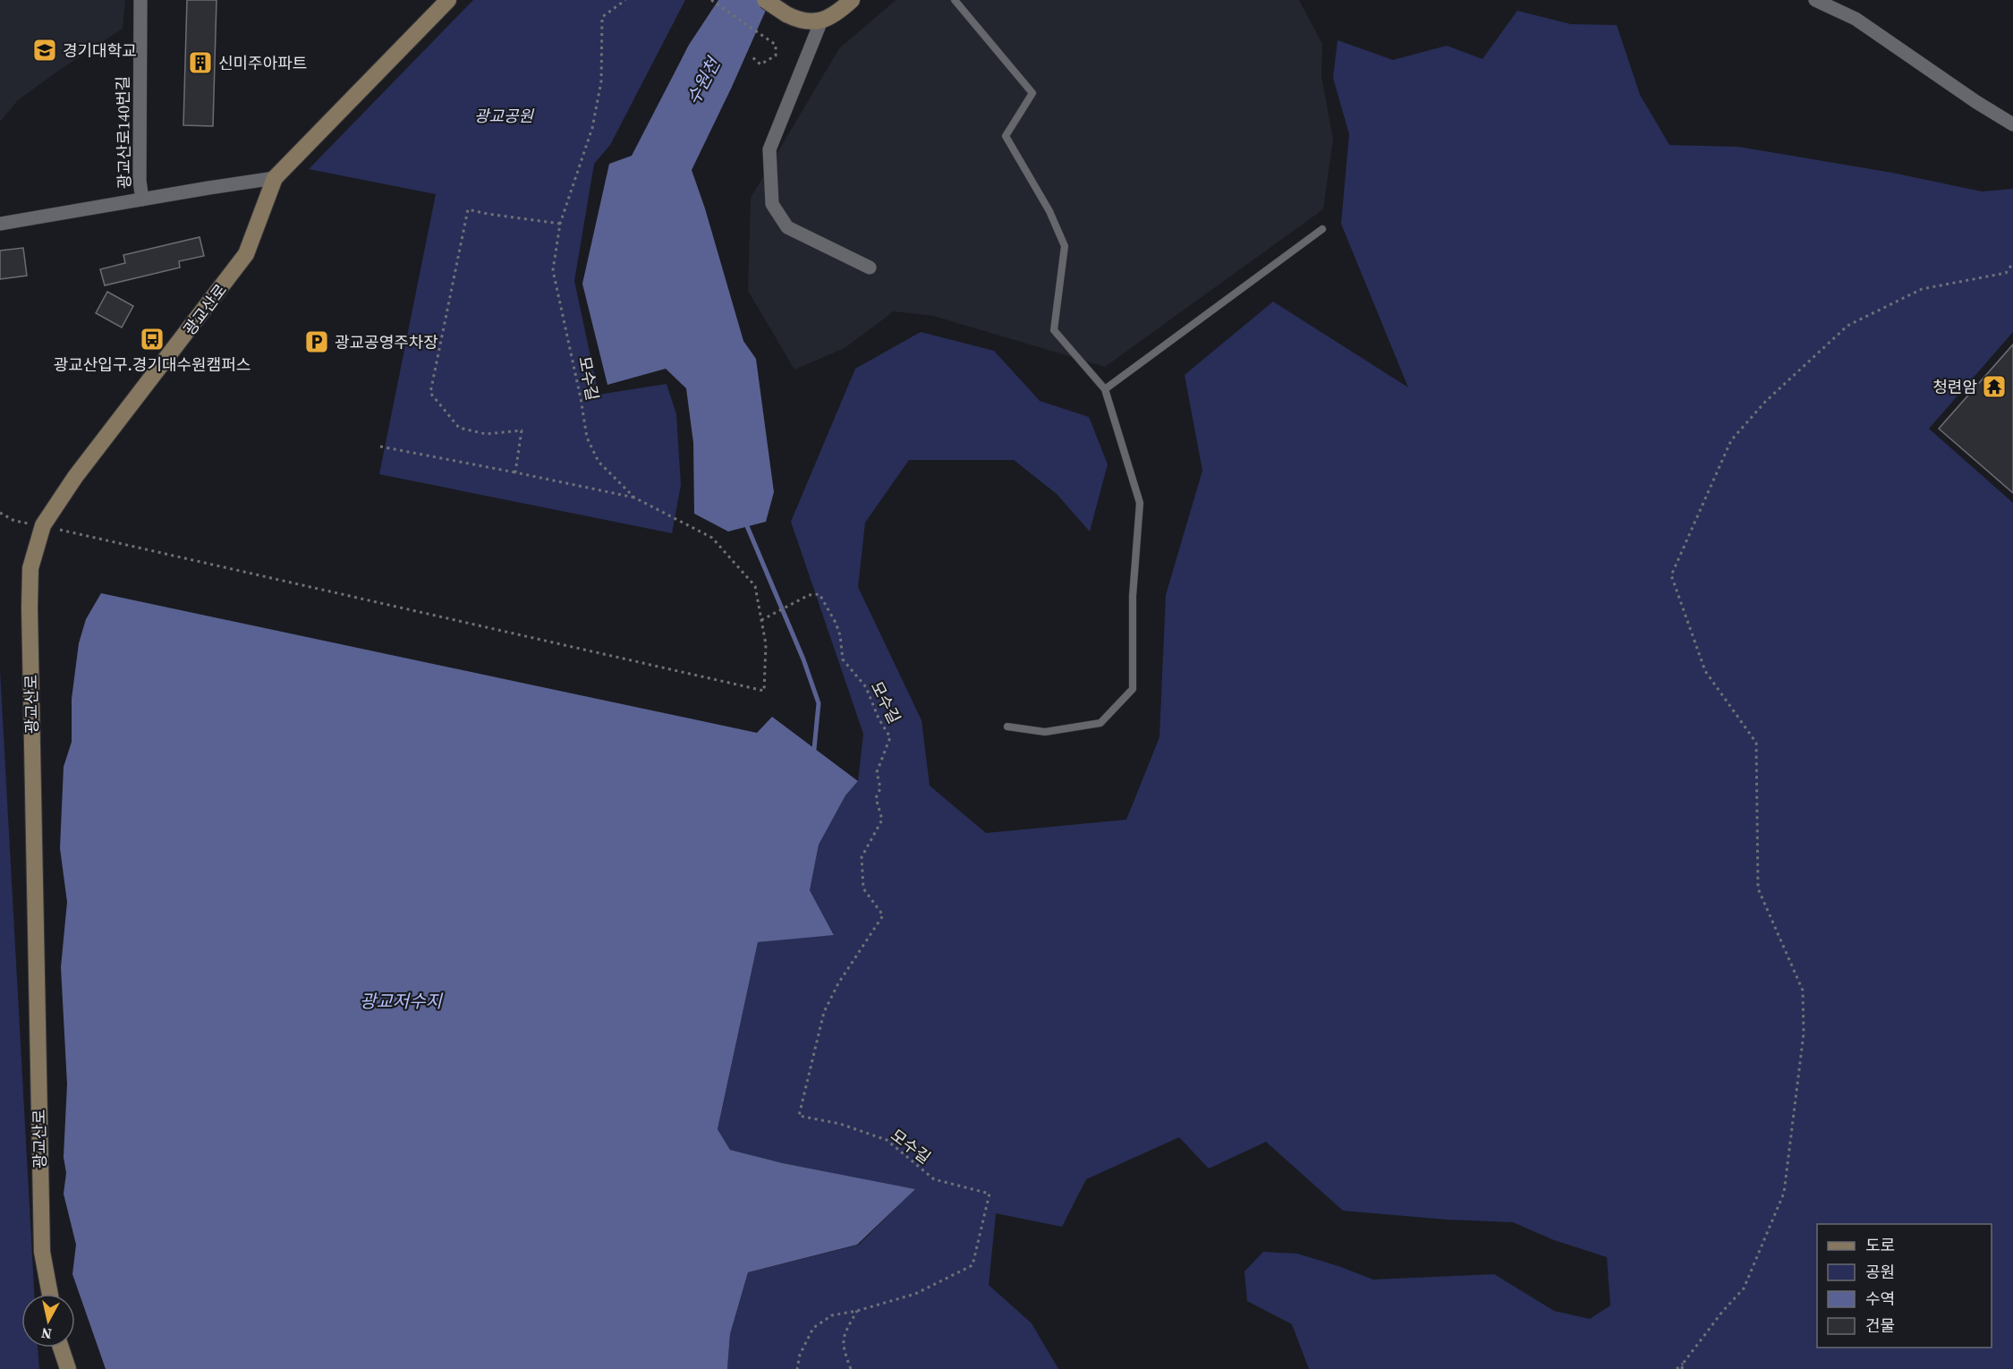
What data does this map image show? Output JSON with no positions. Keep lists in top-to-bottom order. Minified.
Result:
{"streets":{"street":["광교산로140번길","광교산로"],"path":["모수길"]},"water":["수원천","광교저수지"],"parks":["광교공원"],"places":{"school or university":["경기대학교"],"building":["신미주아파트"],"bus stop":["광교산입구.경기대수원캠퍼스"],"parking":["광교공영주차장"],"temple":["청련암"]},"legend":["도로","공원","수역","건물"],"north":"bottom"}
